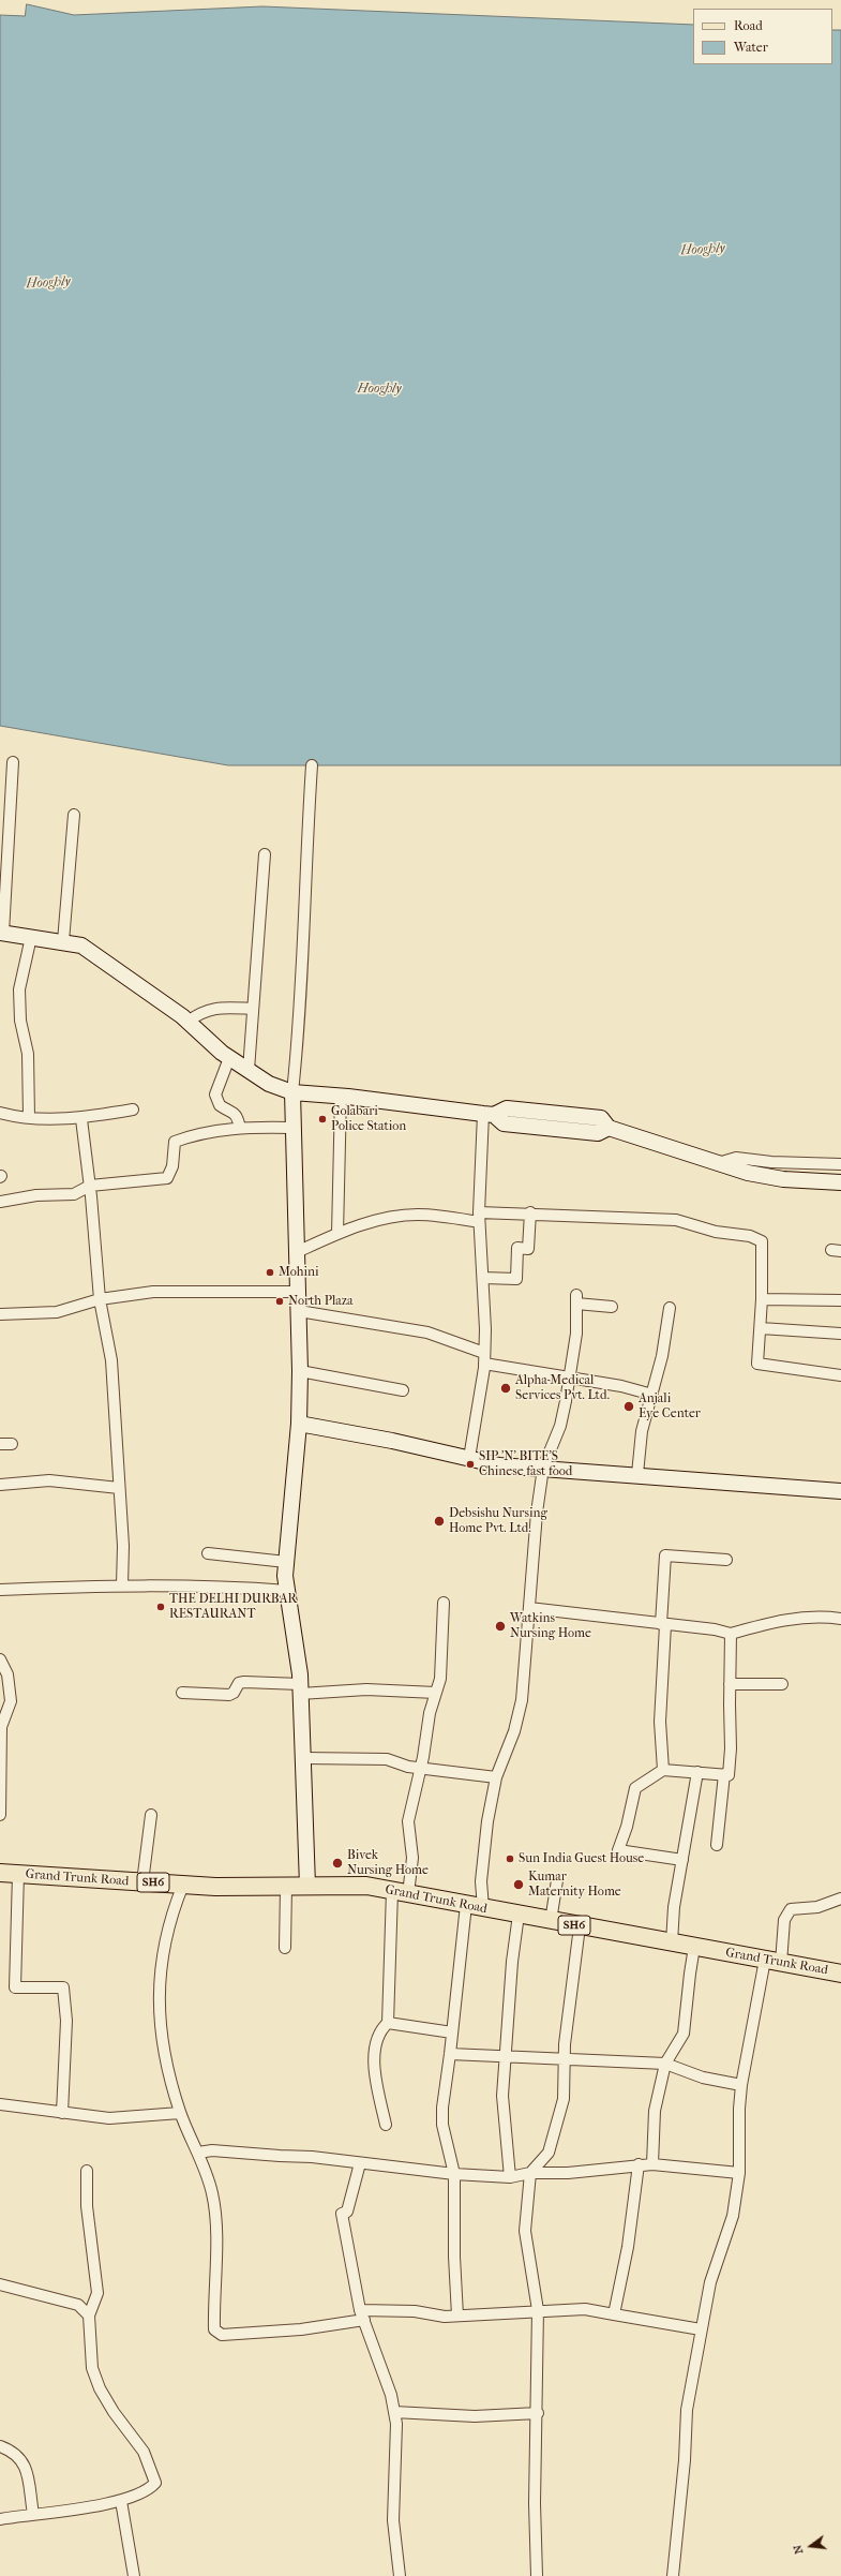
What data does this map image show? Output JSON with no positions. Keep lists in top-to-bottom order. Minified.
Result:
{"streets":{"main road":["Grand Trunk Road","SH6"]},"water":["Hooghly"],"places":["Golabari Police Station","Mohini","North Plaza","Alpha Medical Services Pvt. Ltd.","Anjali Eye Center","SIP 'N' BITE'S Chinese fast food","Debsishu Nursing Home Pvt. Ltd.","THE DELHI DURBAR RESTAURANT","Watkins Nursing Home","Sun India Guest House","Bivek Nursing Home","Kumar Maternity Home"],"legend":["Road","Water"],"north":"left"}
